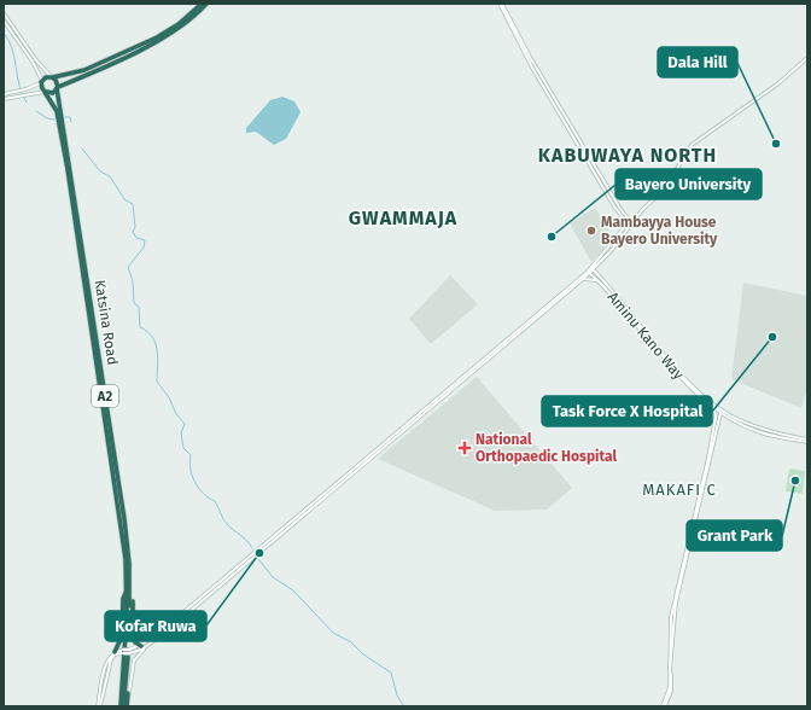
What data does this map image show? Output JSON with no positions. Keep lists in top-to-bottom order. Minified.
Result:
{"streets":{"highway":["Katsina Road","A2"],"main road":["Aminu Kano Way"]},"crossings":[["Katsina Road","A2"]],"districts":["KABUWAYA NORTH","GWAMMAJA","MAKAFI C"],"places":{"other":["Dala Hill","Mambayya House Bayero University","Bayero University","Task Force X Hospital","Grant Park","Kofar Ruwa"],"health":["National Orthopaedic Hospital"]}}
